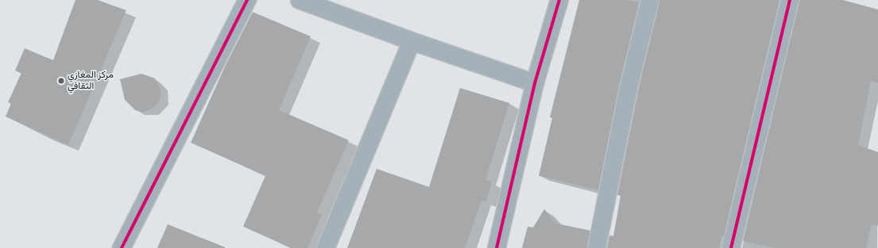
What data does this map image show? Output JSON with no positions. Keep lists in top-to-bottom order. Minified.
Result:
{"places":["مركز المغازي الثقافي"]}
